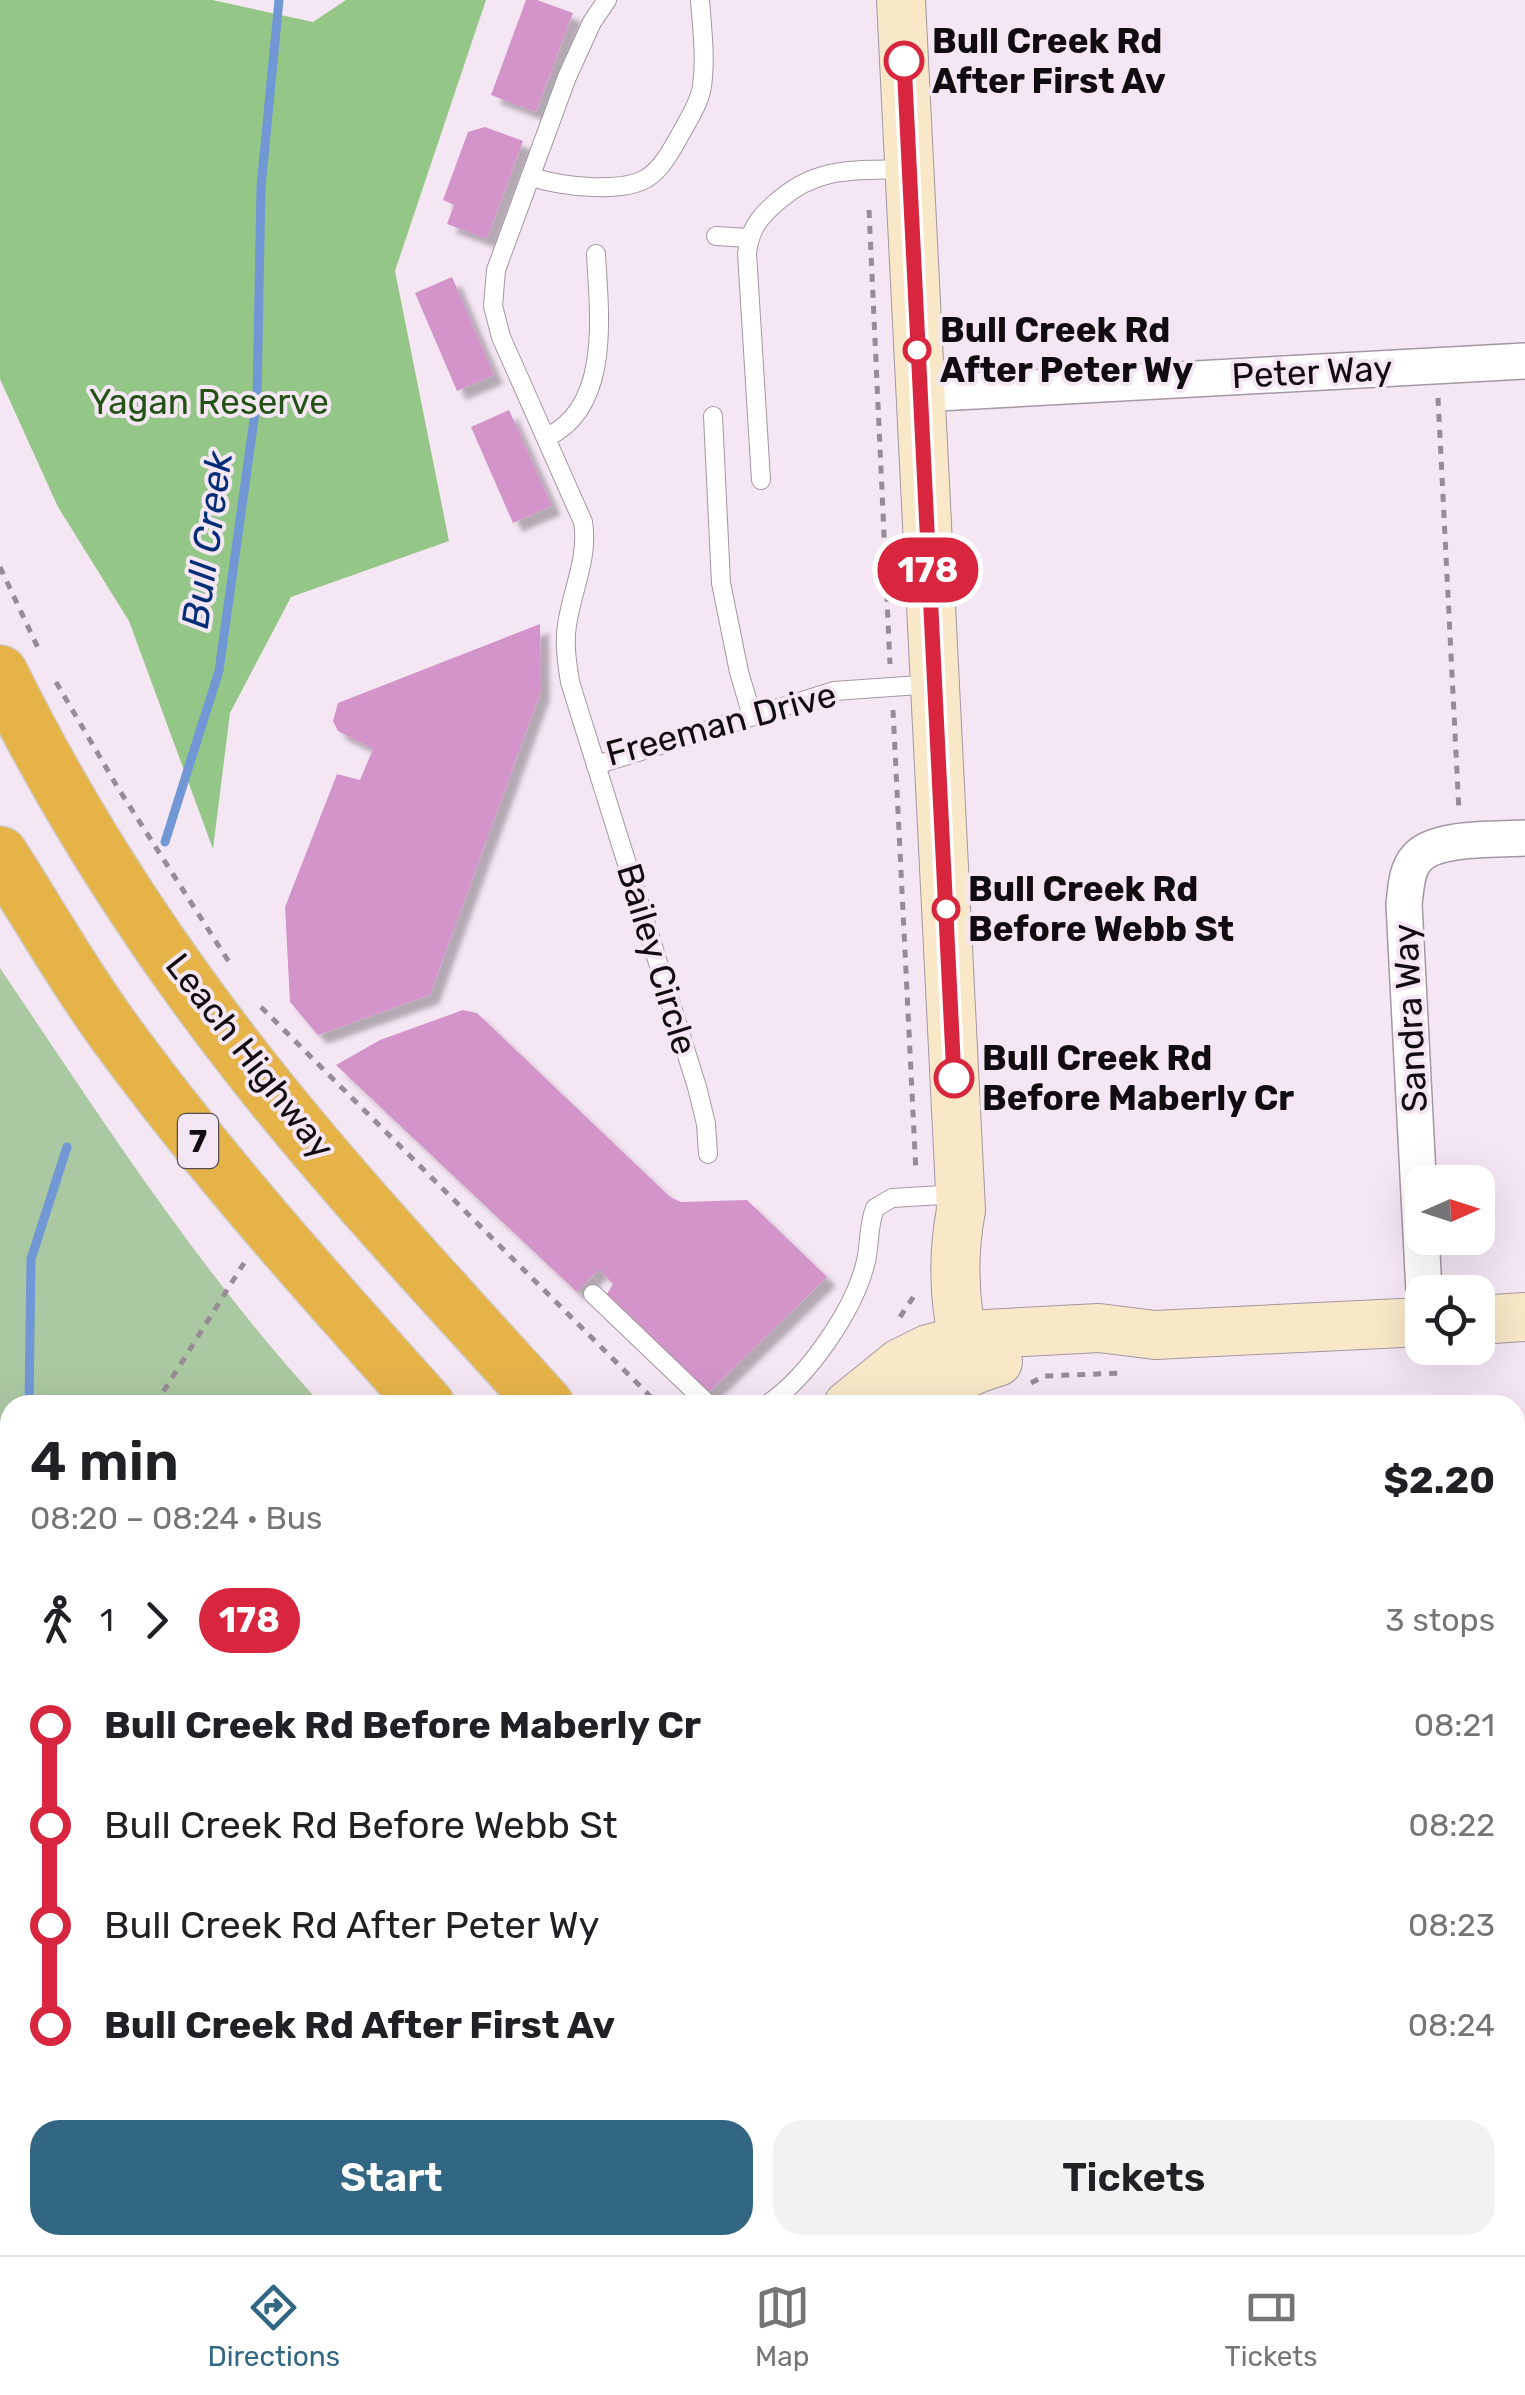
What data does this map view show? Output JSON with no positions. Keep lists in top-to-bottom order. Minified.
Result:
{"streets":{"highway":["Leach Highway","7"],"street":["Peter Way","Sandra Way"],"lane":["Freeman Drive","Bailey Circle"]},"crossings":[["Freeman Drive","Bailey Circle"]],"water":["Bull Creek"],"parks":["Yagan Reserve"],"places":["Bull Creek Rd After First Av","Bull Creek Rd After Peter Wy","Bull Creek Rd Before Webb St","Bull Creek Rd Before Maberly Cr"],"lines":["bus line 178"],"north":"right","page":{"on_map":"178","heading":["4 min","08:20 – 08:24 · Bus","$2.20"],"legs":["1","178","3 stops"],"list":[{"name":"Bull Creek Rd Before Maberly Cr","value":"08:21"},{"name":"Bull Creek Rd Before Webb St","value":"08:22"},{"name":"Bull Creek Rd After Peter Wy","value":"08:23"},{"name":"Bull Creek Rd After First Av","value":"08:24"}],"buttons":["Start","Tickets"],"tabs":["Directions","Map","Tickets"]}}
